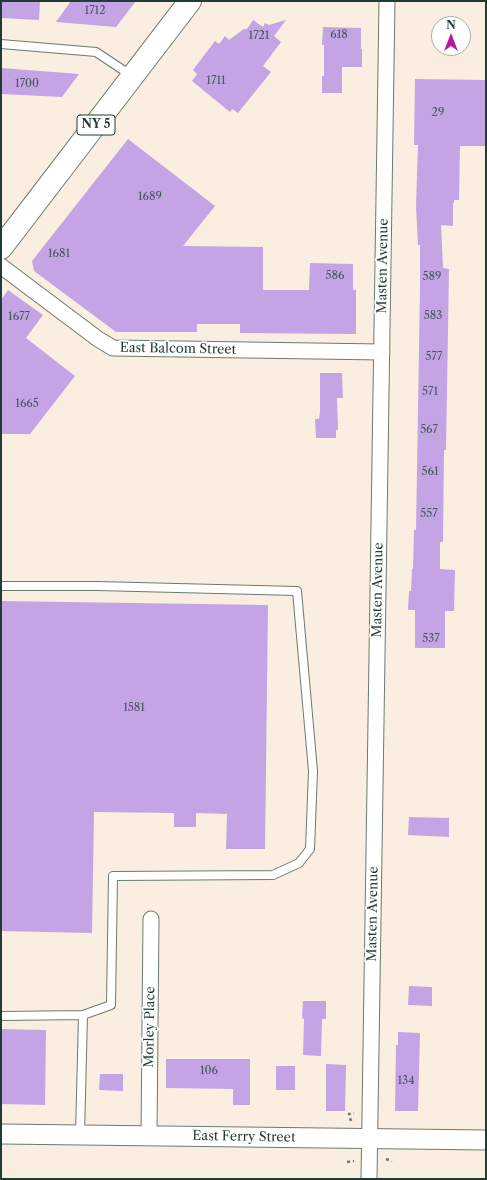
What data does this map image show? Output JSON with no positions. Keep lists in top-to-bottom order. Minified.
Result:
{"streets":{"main road":["NY 5"],"street":["Masten Avenue","East Balcom Street","Morley Place","East Ferry Street"]},"crossings":[["Masten Avenue","East Balcom Street"],["Masten Avenue","East Ferry Street"],["Morley Place","East Ferry Street"]],"house_numbers":["1712","618","1721","1711","1700","29","1689","1681","586","589","583","1677","577","571","1665","567","561","557","537","1581","106","134"],"north":"top"}
